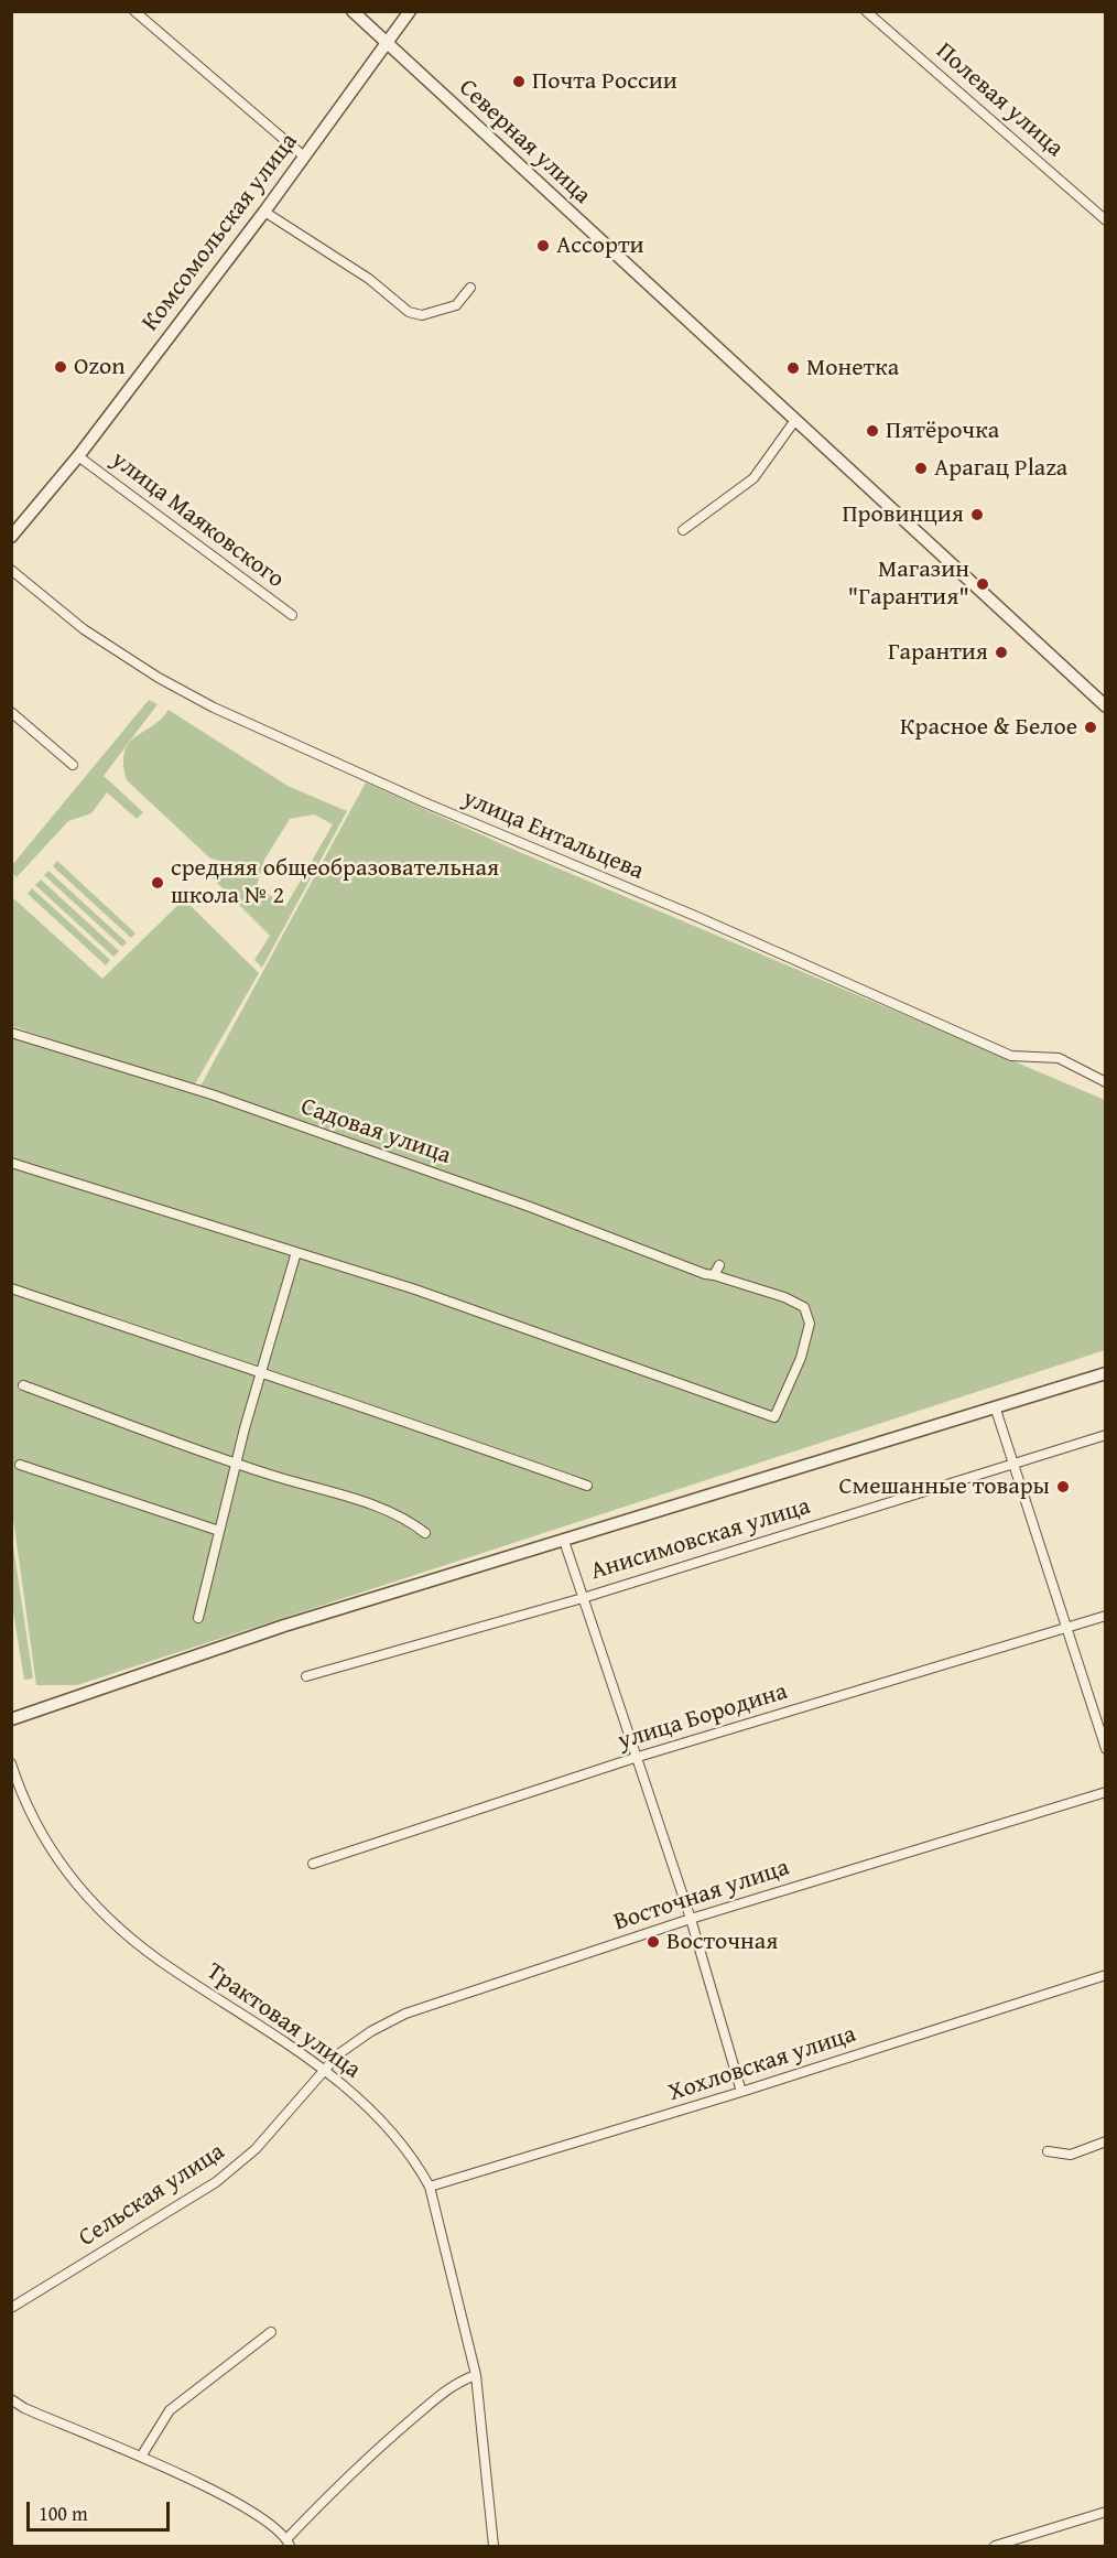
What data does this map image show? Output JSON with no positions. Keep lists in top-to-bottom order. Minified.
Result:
{"streets":{"street":["Полевая улица","Северная улица","Комсомольская улица","улица Маяковского","улица Ентальцева","Садовая улица","Анисимовская улица","улица Бородина","Восточная улица","Трактовая улица","Хохловская улица","Сельская улица"]},"crossings":[["Северная улица","Комсомольская улица"],["Комсомольская улица","улица Маяковского"],["Восточная улица","Трактовая улица"],["Восточная улица","Сельская улица"],["Трактовая улица","Хохловская улица"],["Трактовая улица","Сельская улица"]],"places":["Почта России","Ассорти","Ozon","Монетка","Пятёрочка","Арагац Plaza","Провинция","Магазин \"Гарантия\"","Гарантия","Красное & Белое","средняя общеобразовательная школа № 2","Смешанные товары","Восточная"],"scale_bar":"100 m"}
